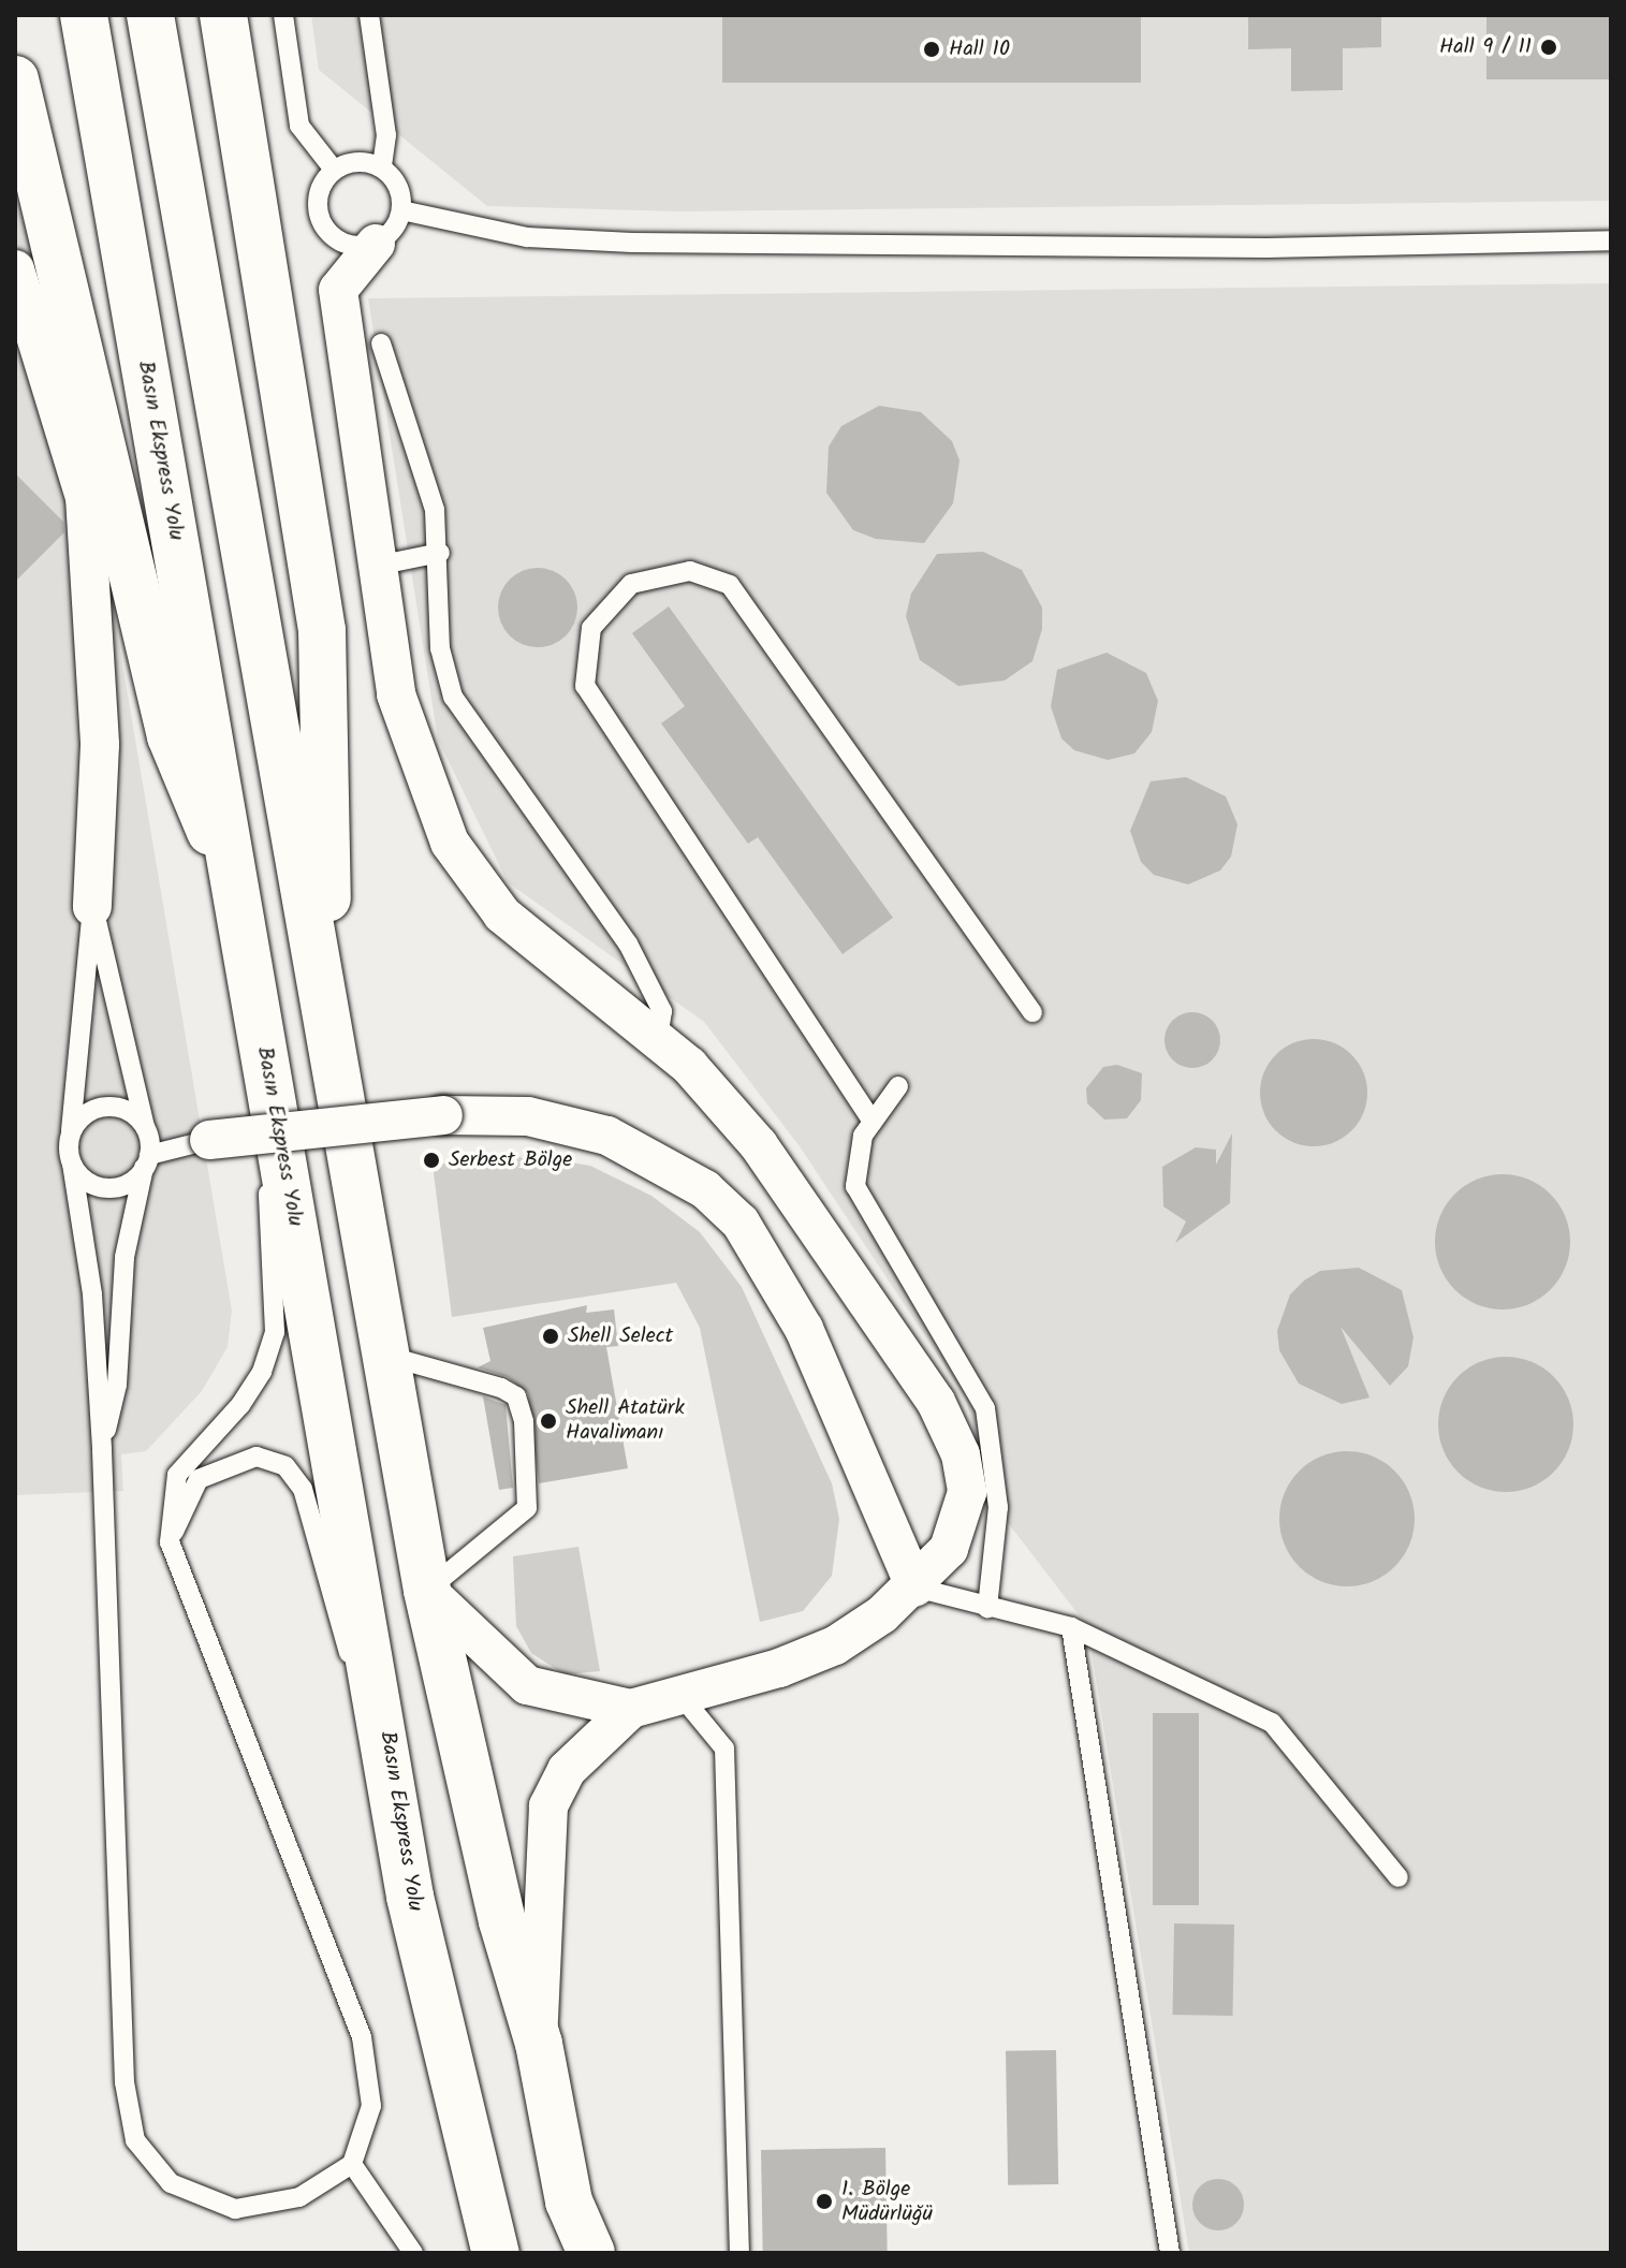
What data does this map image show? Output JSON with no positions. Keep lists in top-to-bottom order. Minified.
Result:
{"streets":{"main road":["Basın Ekspress Yolu"]},"places":["Hall 9 / 11","Hall 10","Serbest Bölge","Shell Select","Shell Atatürk Havalimanı","1. Bölge Müdürlüğü"]}
